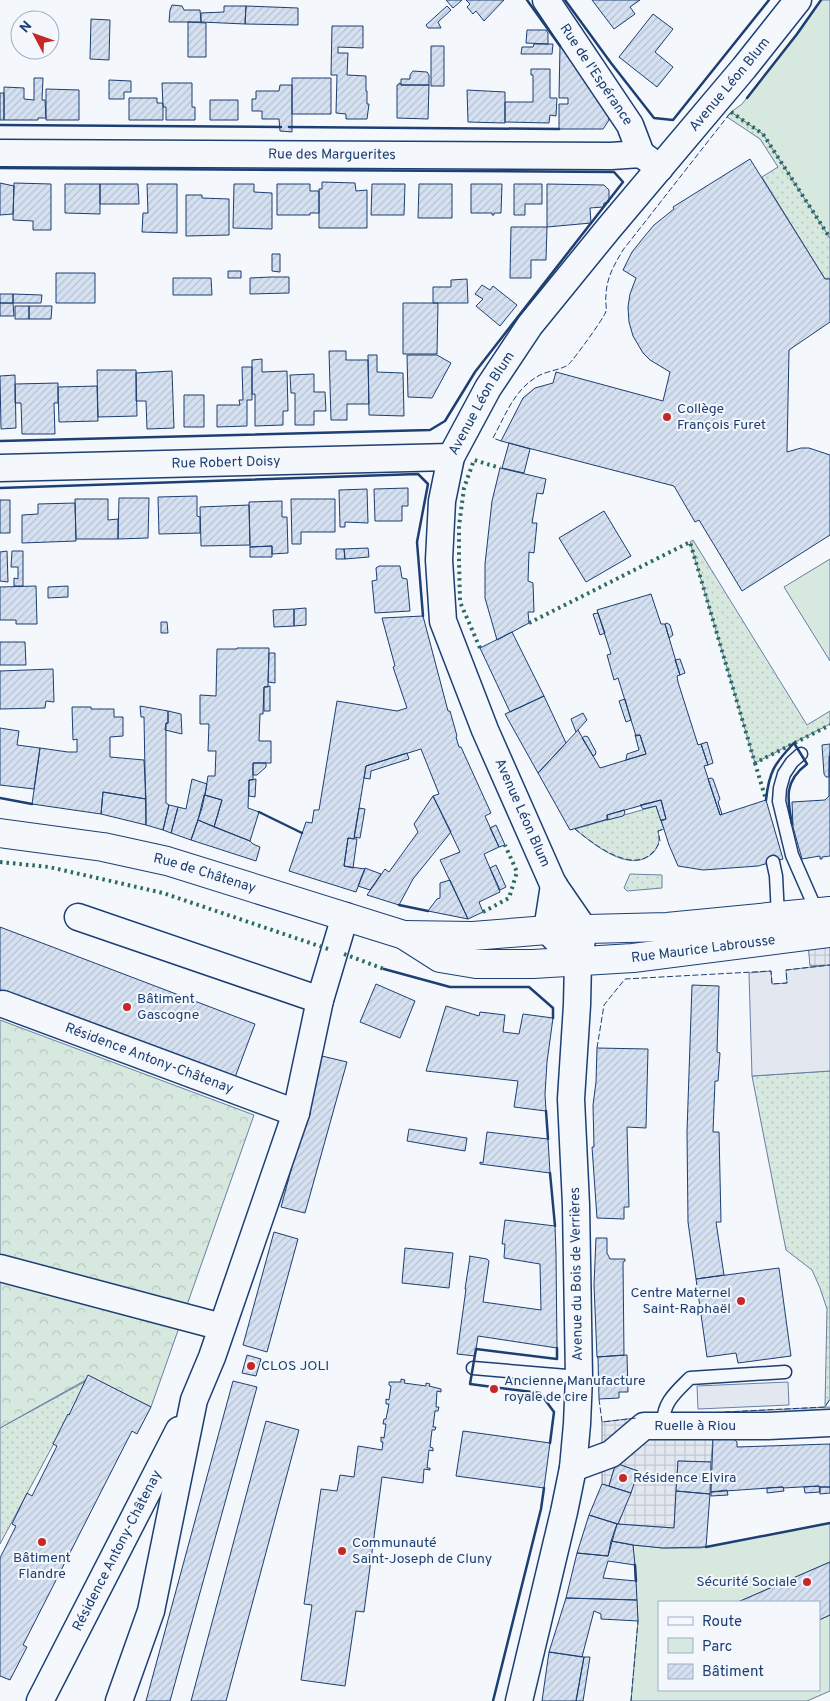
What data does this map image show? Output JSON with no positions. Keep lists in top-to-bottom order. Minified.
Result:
{"streets":{"main road":["Rue de Châtenay","Rue Maurice Labrousse"],"street":["Rue de l'Espérance","Avenue Léon Blum","Rue des Marguerites","Rue Robert Doisy","Résidence Antony-Châtenay","Avenue du Bois de Verrières","Ruelle à Riou"]},"crossings":[["Rue de l'Espérance","Avenue Léon Blum"],["Rue de l'Espérance","Rue des Marguerites"],["Avenue Léon Blum","Rue des Marguerites"],["Avenue Léon Blum","Rue Robert Doisy"],["Avenue Léon Blum","Rue de Châtenay"],["Avenue Léon Blum","Rue Maurice Labrousse"],["Avenue Léon Blum","Avenue du Bois de Verrières"],["Rue de Châtenay","Rue Maurice Labrousse"],["Rue de Châtenay","Résidence Antony-Châtenay"],["Rue de Châtenay","Avenue du Bois de Verrières"],["Rue Maurice Labrousse","Avenue du Bois de Verrières"],["Avenue du Bois de Verrières","Ruelle à Riou"]],"places":["Collège François Furet","Bâtiment Gascogne","Centre Maternel Saint-Raphaël","CLOS JOLI","Ancienne Manufacture royale de cire","Résidence Elvira","Bâtiment Flandre","Communauté Saint-Joseph de Cluny","Sécurité Sociale"],"legend":["Route","Parc","Bâtiment"],"north":"top left"}
